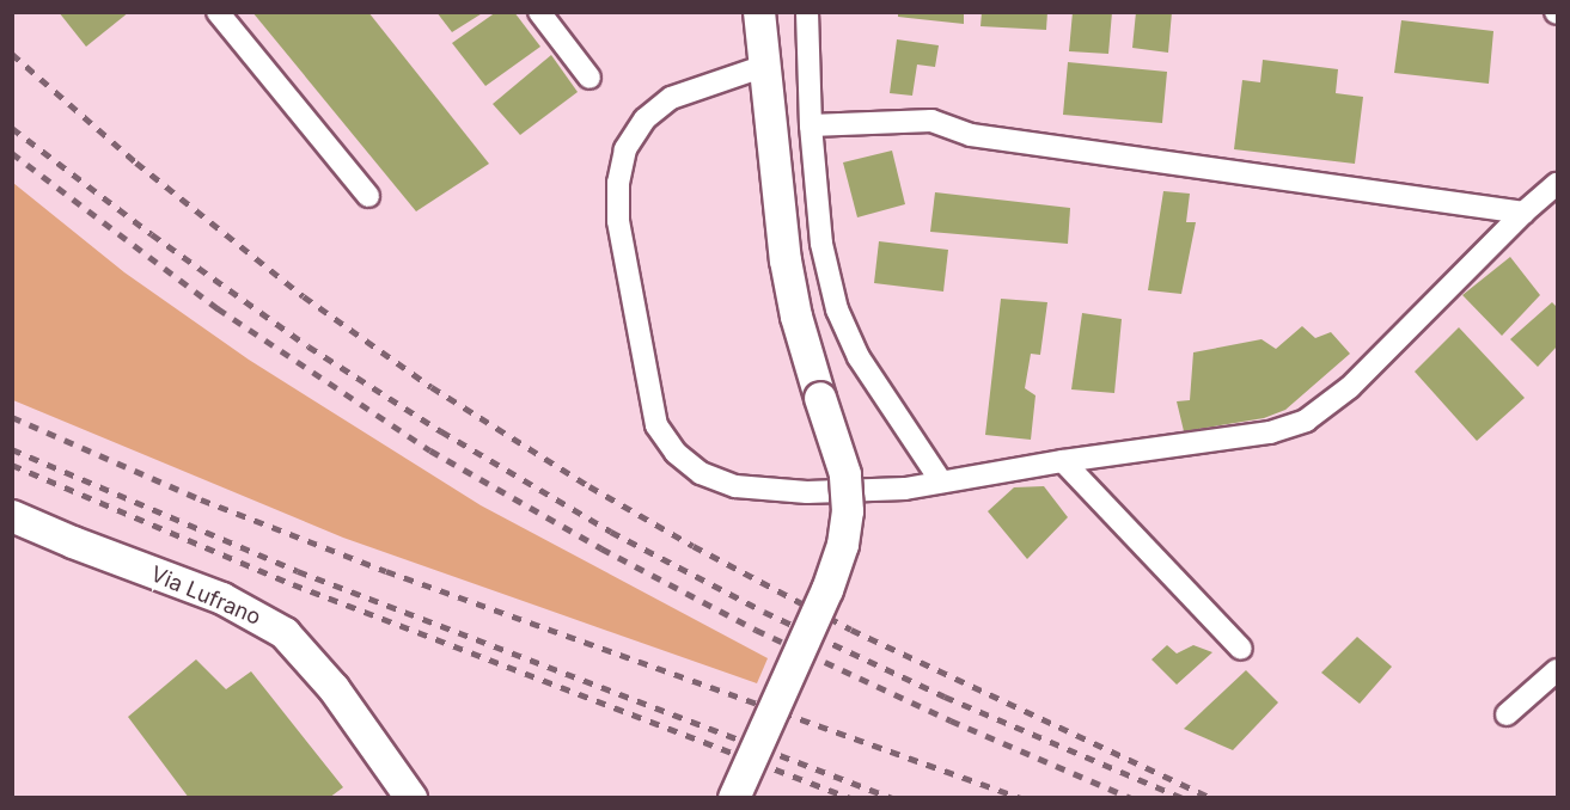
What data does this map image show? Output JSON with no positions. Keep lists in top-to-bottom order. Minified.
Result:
{"streets":{"street":["Via Lufrano"]}}
